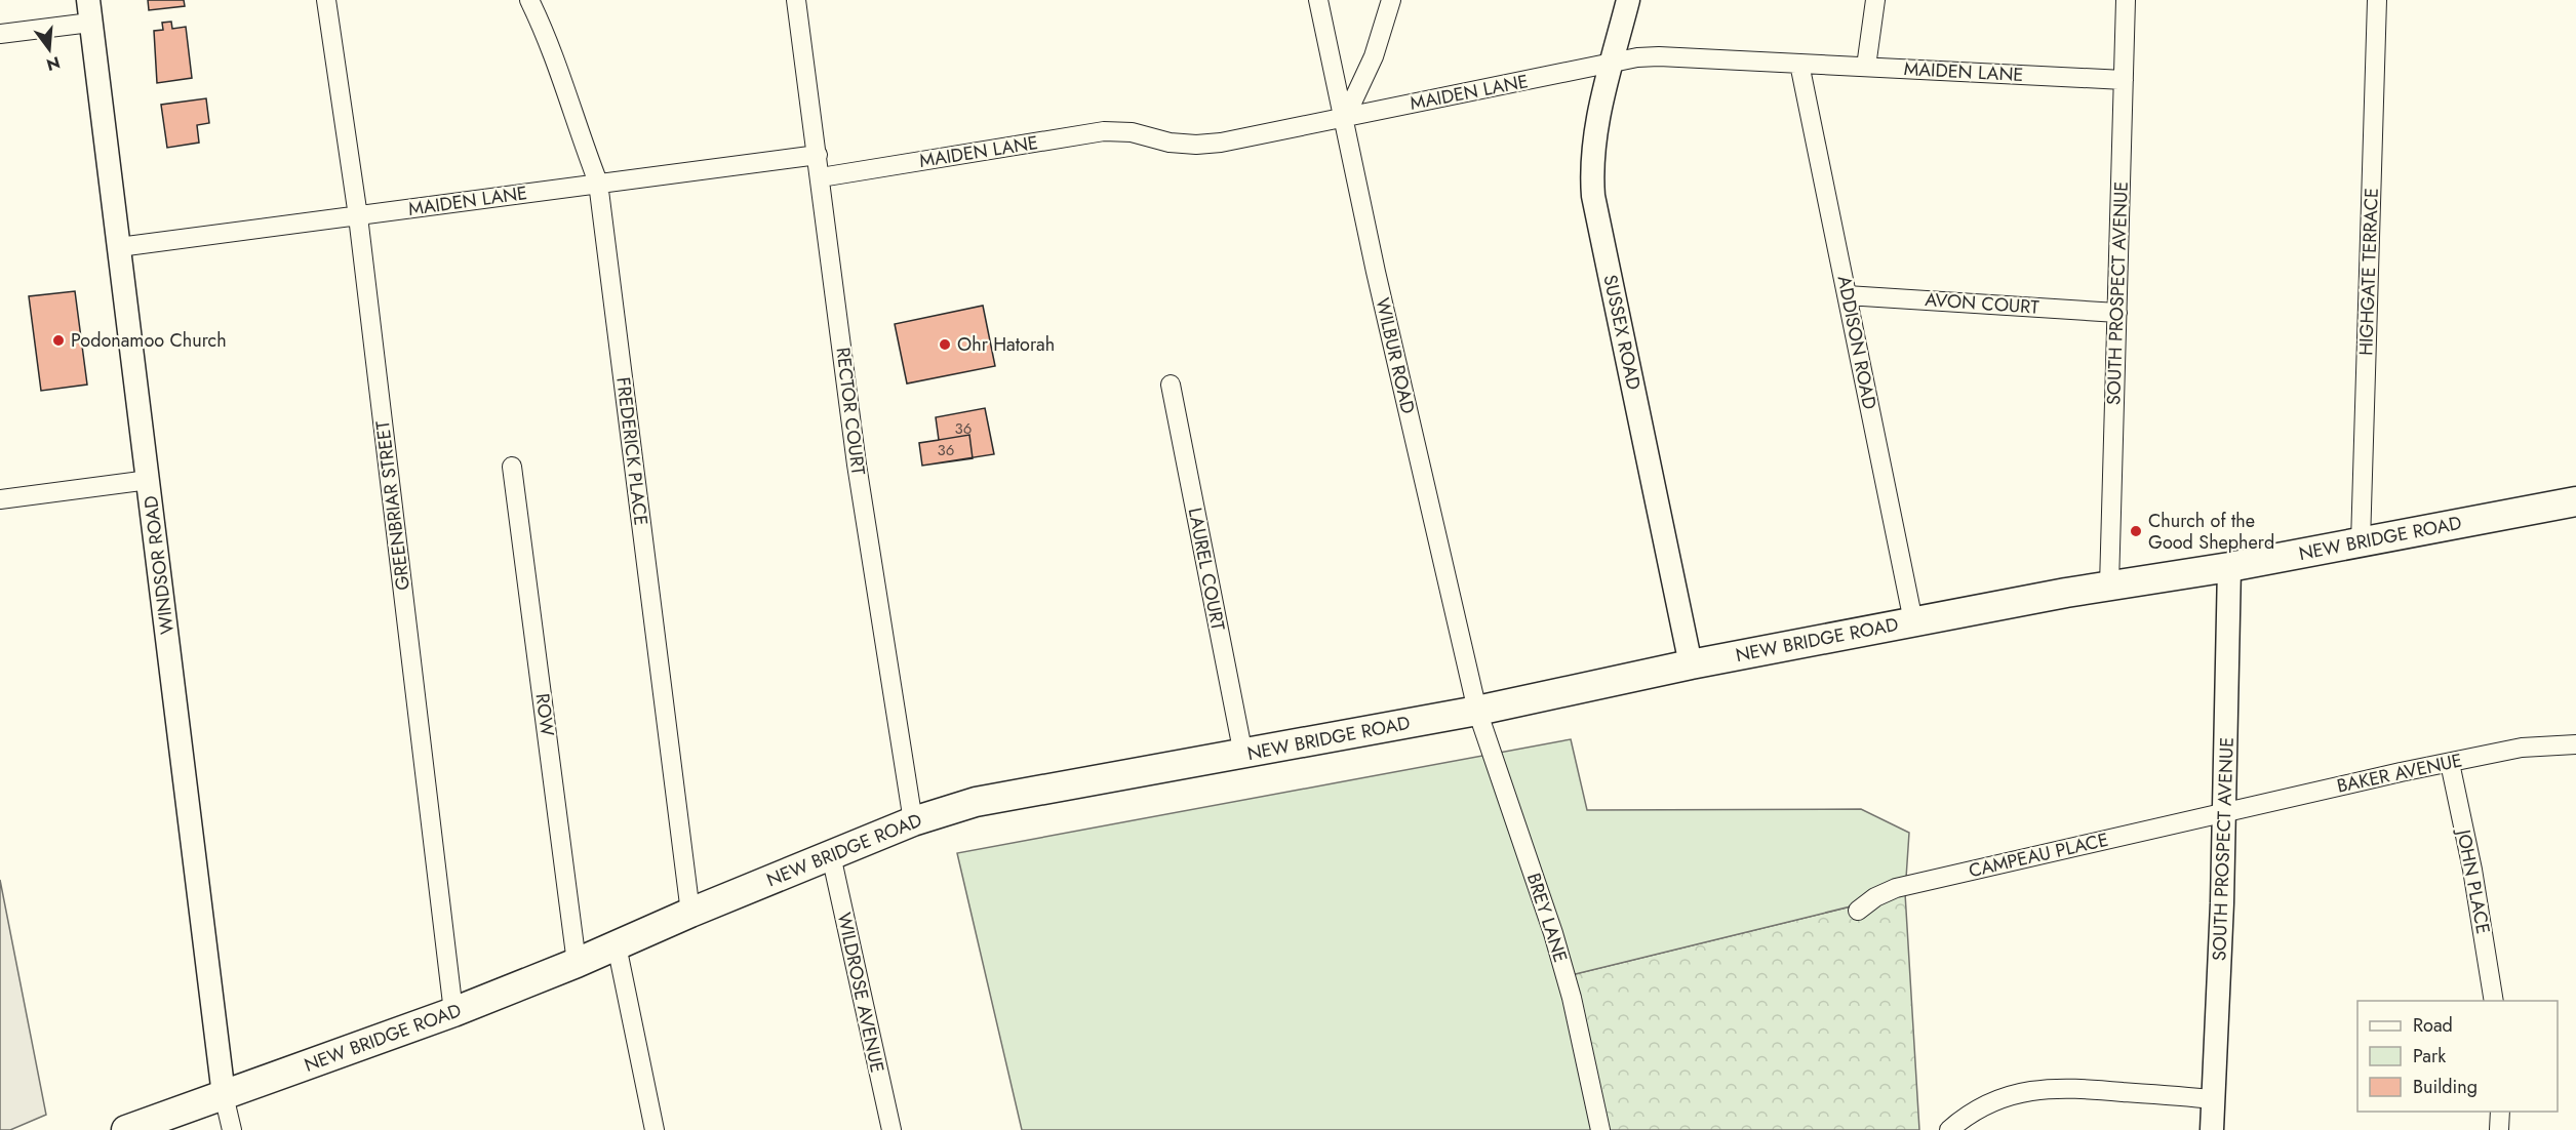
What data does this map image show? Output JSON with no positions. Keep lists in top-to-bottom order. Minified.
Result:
{"streets":{"main road":["NEW BRIDGE ROAD"],"street":["MAIDEN LANE","HIGHGATE TERRACE","SOUTH PROSPECT AVENUE","AVON COURT","SUSSEX ROAD","ADDISON ROAD","WILBUR ROAD","RECTOR COURT","FREDERICK PLACE","GREENBRIAR STREET","WINDSOR ROAD","LAUREL COURT","ROW","BAKER AVENUE","CAMPEAU PLACE","JOHN PLACE","BREY LANE","WILDROSE AVENUE"]},"crossings":[["MAIDEN LANE","SOUTH PROSPECT AVENUE"],["MAIDEN LANE","SUSSEX ROAD"],["MAIDEN LANE","ADDISON ROAD"],["MAIDEN LANE","WILBUR ROAD"],["MAIDEN LANE","RECTOR COURT"],["MAIDEN LANE","FREDERICK PLACE"],["MAIDEN LANE","GREENBRIAR STREET"],["MAIDEN LANE","WINDSOR ROAD"],["HIGHGATE TERRACE","NEW BRIDGE ROAD"],["SOUTH PROSPECT AVENUE","AVON COURT"],["SOUTH PROSPECT AVENUE","NEW BRIDGE ROAD"],["SOUTH PROSPECT AVENUE","BAKER AVENUE"],["SOUTH PROSPECT AVENUE","CAMPEAU PLACE"],["AVON COURT","ADDISON ROAD"],["SUSSEX ROAD","NEW BRIDGE ROAD"],["ADDISON ROAD","NEW BRIDGE ROAD"],["WILBUR ROAD","NEW BRIDGE ROAD"],["WILBUR ROAD","BREY LANE"],["RECTOR COURT","NEW BRIDGE ROAD"],["FREDERICK PLACE","NEW BRIDGE ROAD"],["GREENBRIAR STREET","NEW BRIDGE ROAD"],["NEW BRIDGE ROAD","WINDSOR ROAD"],["NEW BRIDGE ROAD","LAUREL COURT"],["NEW BRIDGE ROAD","ROW"],["NEW BRIDGE ROAD","BREY LANE"],["NEW BRIDGE ROAD","WILDROSE AVENUE"],["BAKER AVENUE","CAMPEAU PLACE"],["BAKER AVENUE","JOHN PLACE"]],"places":["Podonamoo Church","Ohr Hatorah","Church of the Good Shepherd"],"house_numbers":["36","36"],"legend":["Road","Park","Building"],"north":"bottom"}
